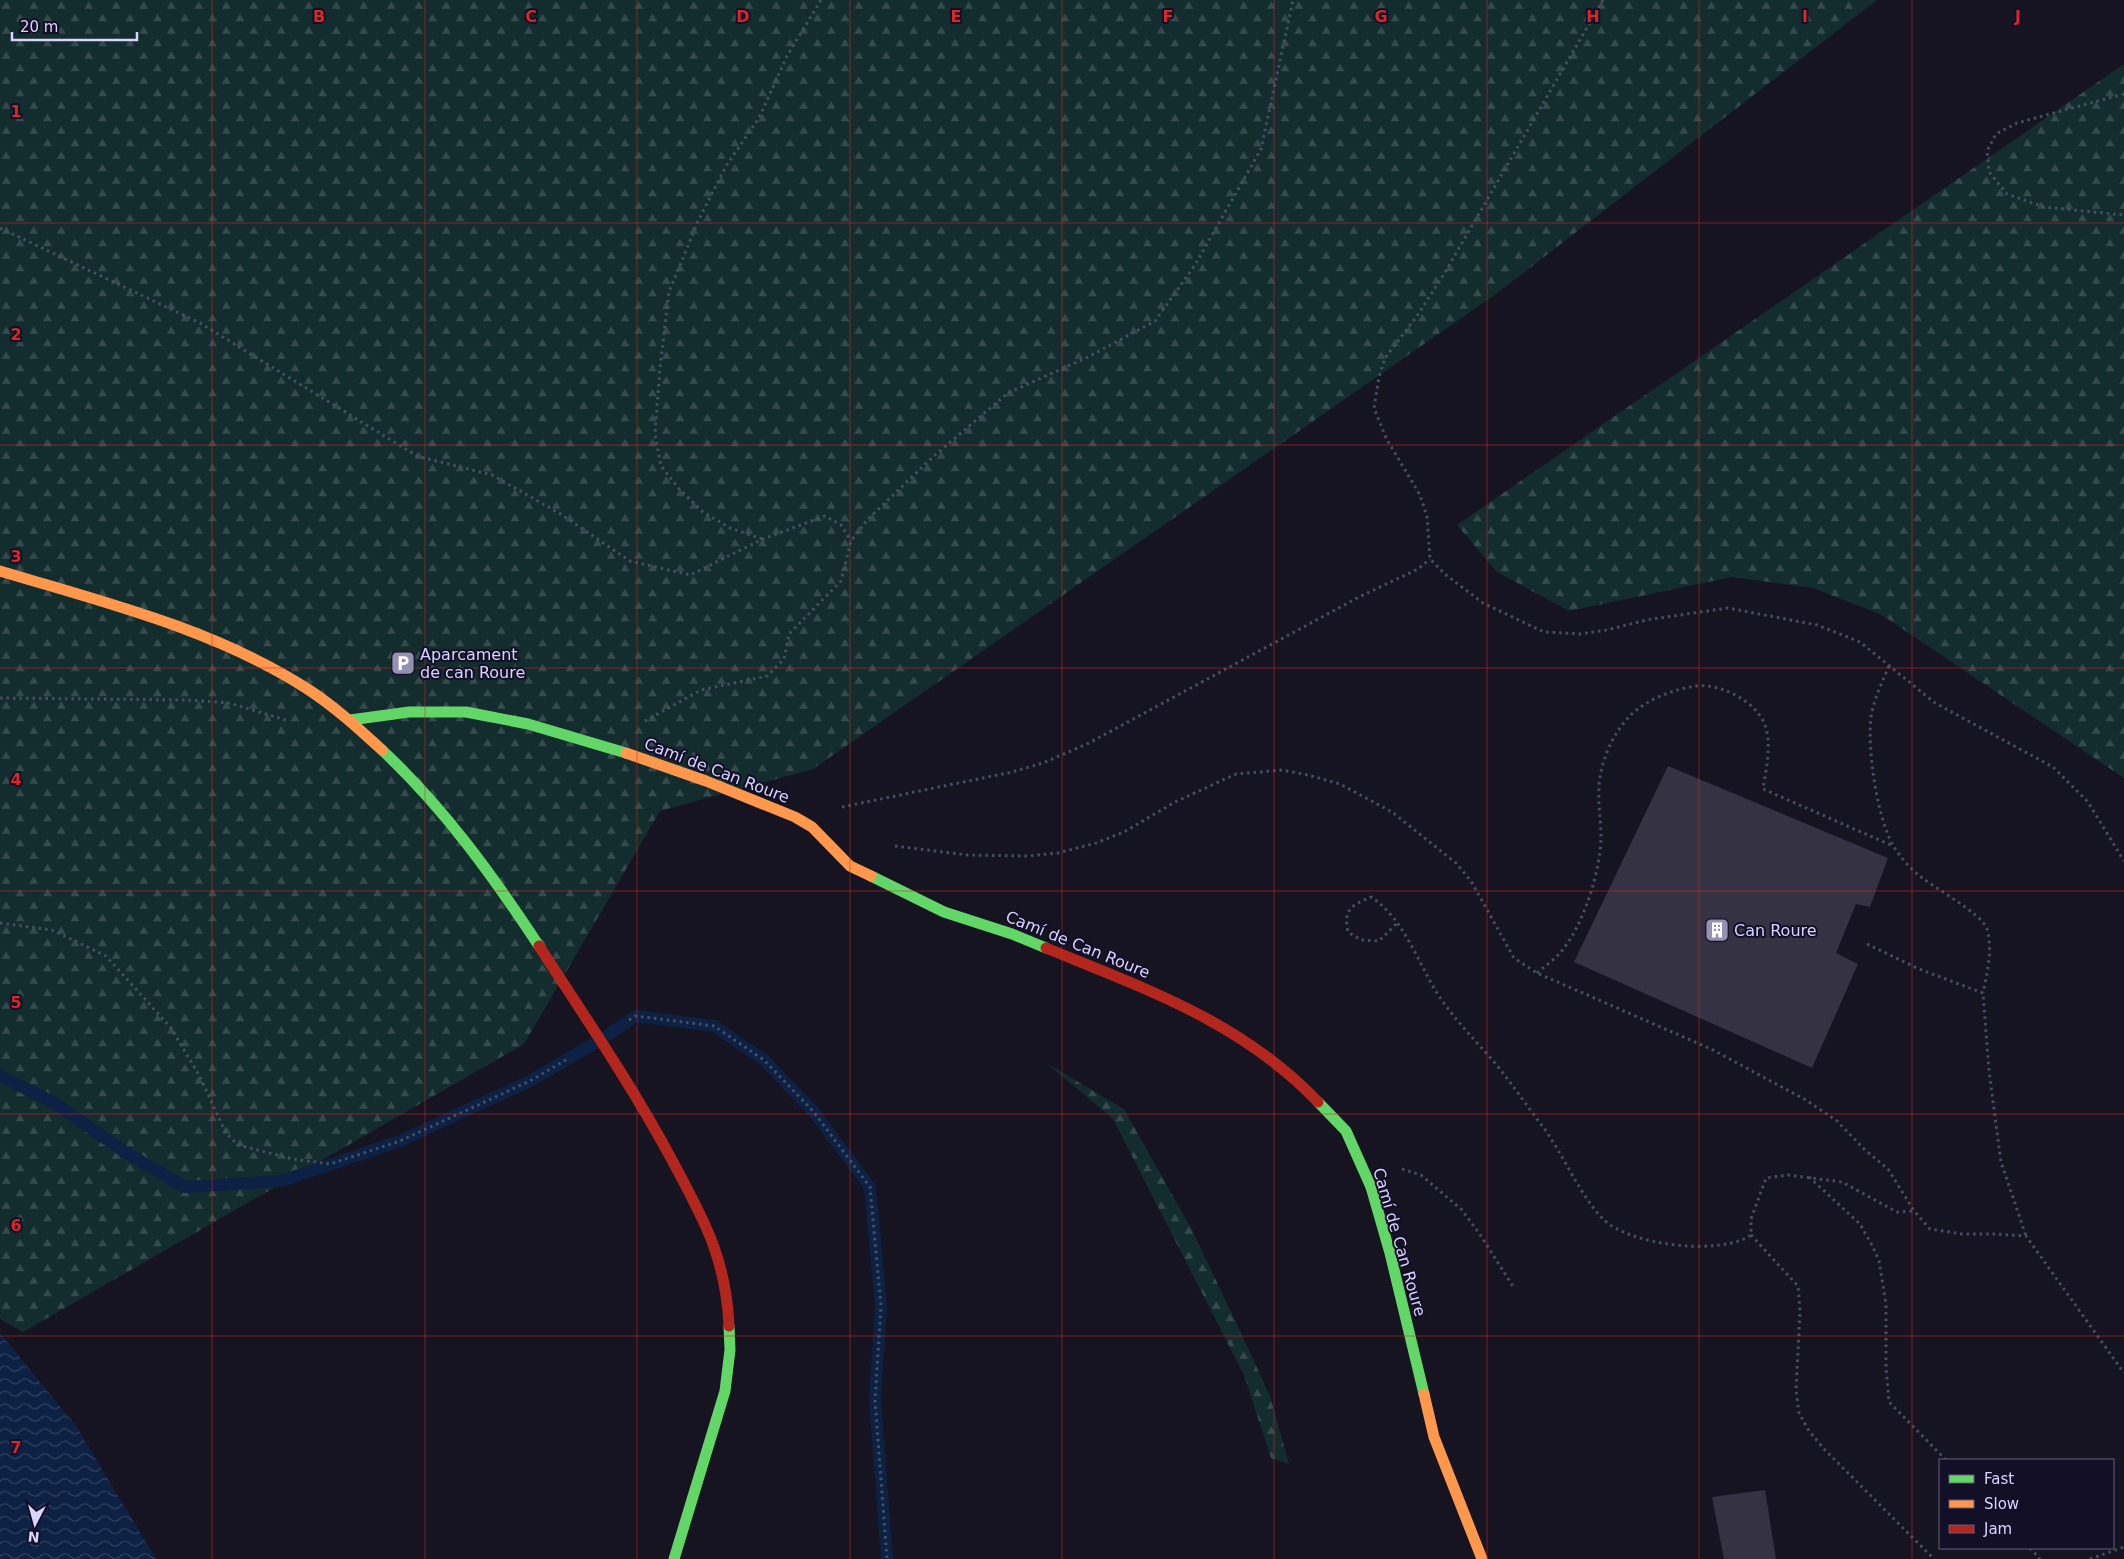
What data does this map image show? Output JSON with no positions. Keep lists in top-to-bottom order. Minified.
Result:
{"streets":{"street":["Camí de Can Roure"]},"places":{"parking":["Aparcament de can Roure"],"building":["Can Roure"]},"legend":["Fast","Slow","Jam"],"scale_bar":"20 m","north":"bottom","grid":{"columns":["B","C","D","E","F","G","H","I","J"],"rows":["1","2","3","4","5","6","7"]}}
